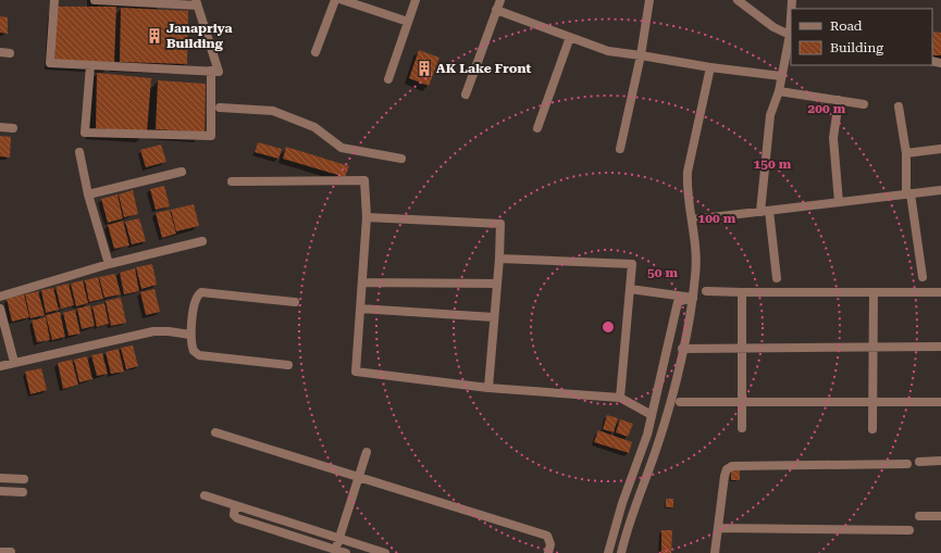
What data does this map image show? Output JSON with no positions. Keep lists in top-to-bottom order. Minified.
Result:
{"places":{"building":["Janapriya Building","AK Lake Front"]},"legend":["Road","Building"],"rings":["200 m","150 m","100 m","50 m"]}
